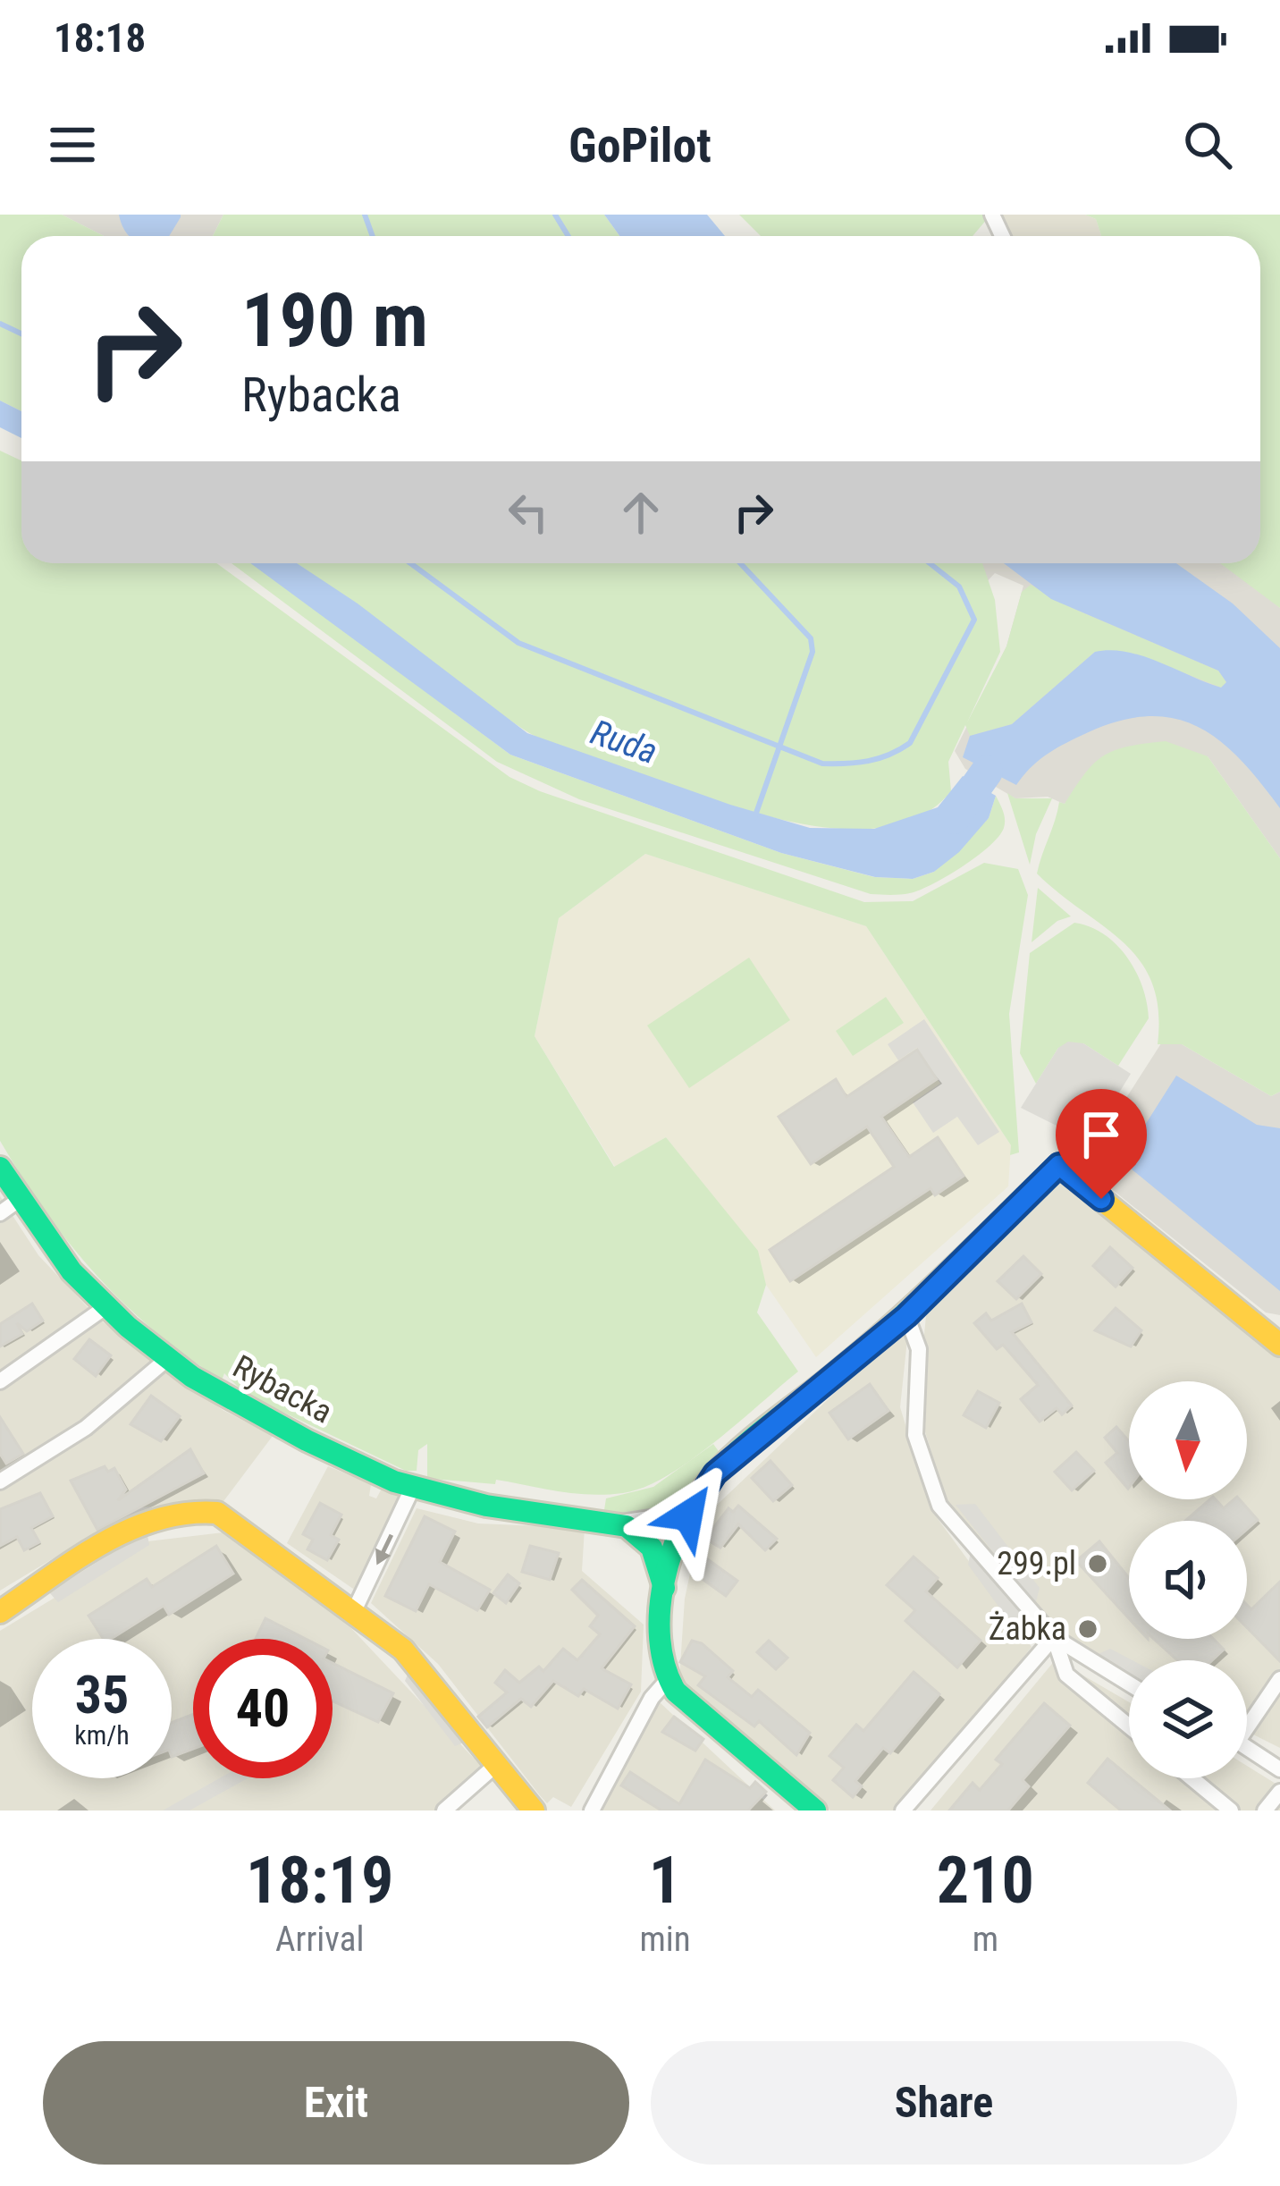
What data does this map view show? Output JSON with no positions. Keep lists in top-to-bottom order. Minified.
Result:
{"streets":{"street":["Rybacka"]},"water":["Ruda"],"places":["299.pl","Żabka"],"north":"bottom","page":{"status":"18:18","header":"GoPilot","turn":["190 m","Rybacka"],"speed":"35 km/h","limit":"40","eta":["18:19","Arrival","1","min","210","m"],"buttons":["Exit","Share"]}}
